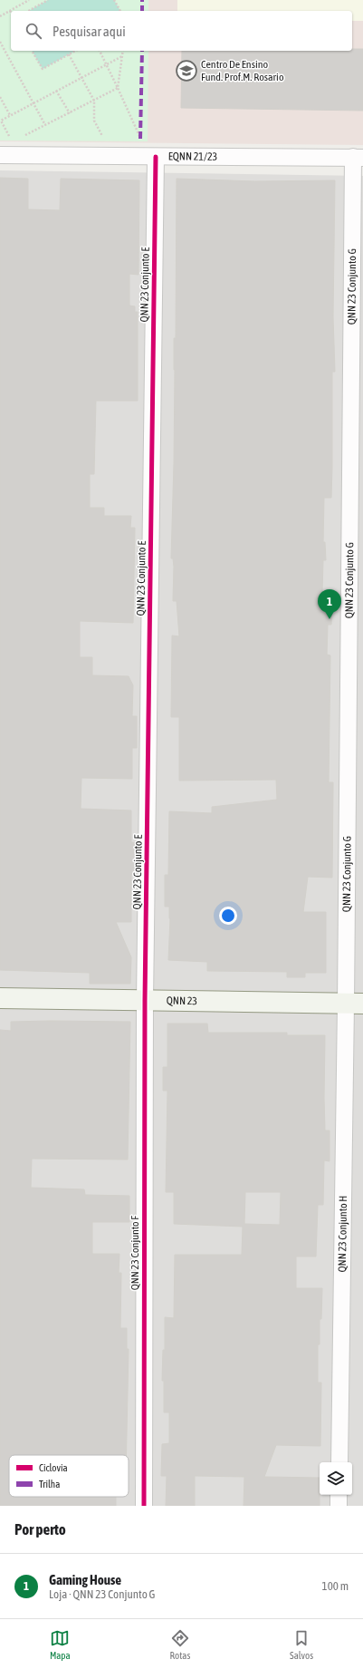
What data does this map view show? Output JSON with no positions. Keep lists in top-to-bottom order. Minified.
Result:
{"streets":{"street":["EQNN 21/23","QNN 23 Conjunto E","QNN 23 Conjunto G","QNN 23","QNN 23 Conjunto H","QNN 23 Conjunto F"]},"crossings":[["EQNN 21/23","QNN 23 Conjunto E"],["EQNN 21/23","QNN 23 Conjunto G"],["QNN 23 Conjunto E","QNN 23"],["QNN 23 Conjunto E","QNN 23 Conjunto F"],["QNN 23 Conjunto G","QNN 23"],["QNN 23 Conjunto G","QNN 23 Conjunto H"],["QNN 23","QNN 23 Conjunto H"],["QNN 23","QNN 23 Conjunto F"]],"places":{"school or university":["Centro De Ensino Fund. Prof.M. Rosario"]},"legend":["Ciclovia","Trilha"],"page":{"search":"Pesquisar aqui","pins":"1","heading":"Por perto","list":[{"mark":"1","name":"Gaming House","note":"Loja · QNN 23 Conjunto G","value":"100 m"}],"nav":["Mapa","Rotas","Salvos"]}}
